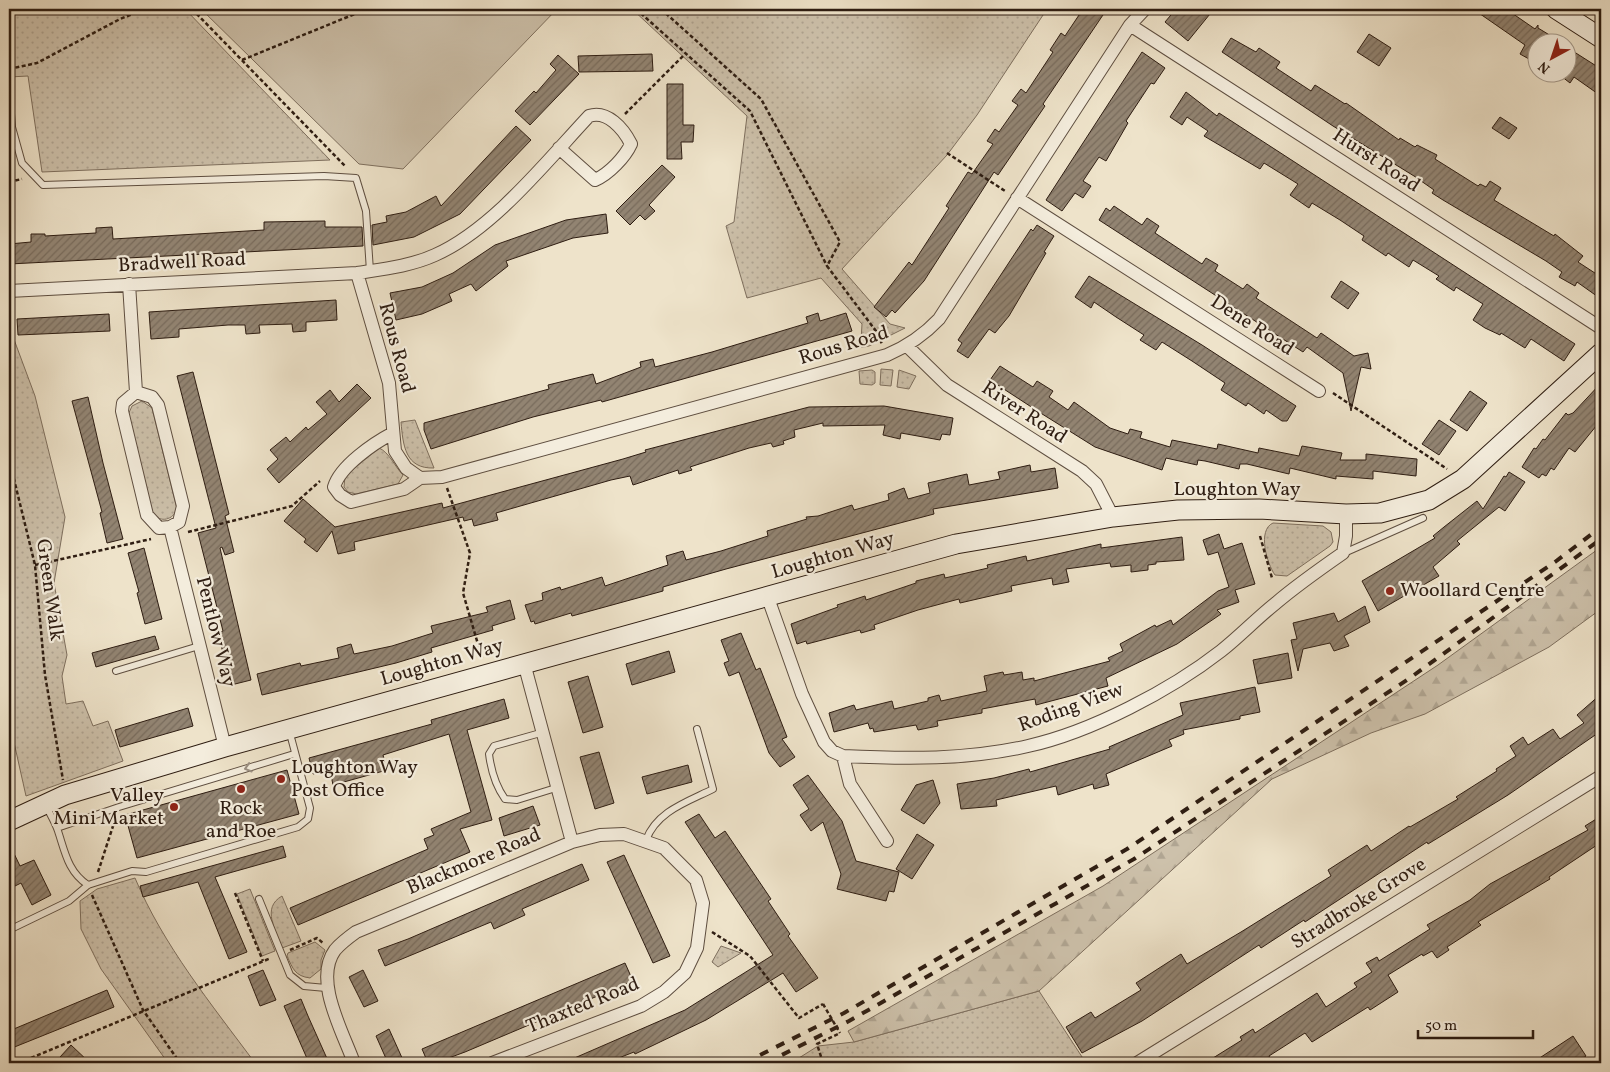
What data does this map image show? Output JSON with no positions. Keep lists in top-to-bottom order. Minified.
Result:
{"streets":{"street":["Hurst Road","Bradwell Road","Dene Road","Rous Road","River Road","Loughton Way","Pentlow Way","Roding View","Blackmore Road","Stradbroke Grove","Thaxted Road"],"path":["Green Walk"]},"crossings":[["Hurst Road","Rous Road"],["Bradwell Road","Rous Road"],["Dene Road","Rous Road"],["Rous Road","River Road"],["River Road","Loughton Way"],["Loughton Way","Pentlow Way"],["Loughton Way","Blackmore Road"],["Blackmore Road","Thaxted Road"]],"places":["Woollard Centre","Loughton Way Post Office","Rock and Roe","Valley Mini Market"],"scale_bar":"50 m","north":"bottom left"}
